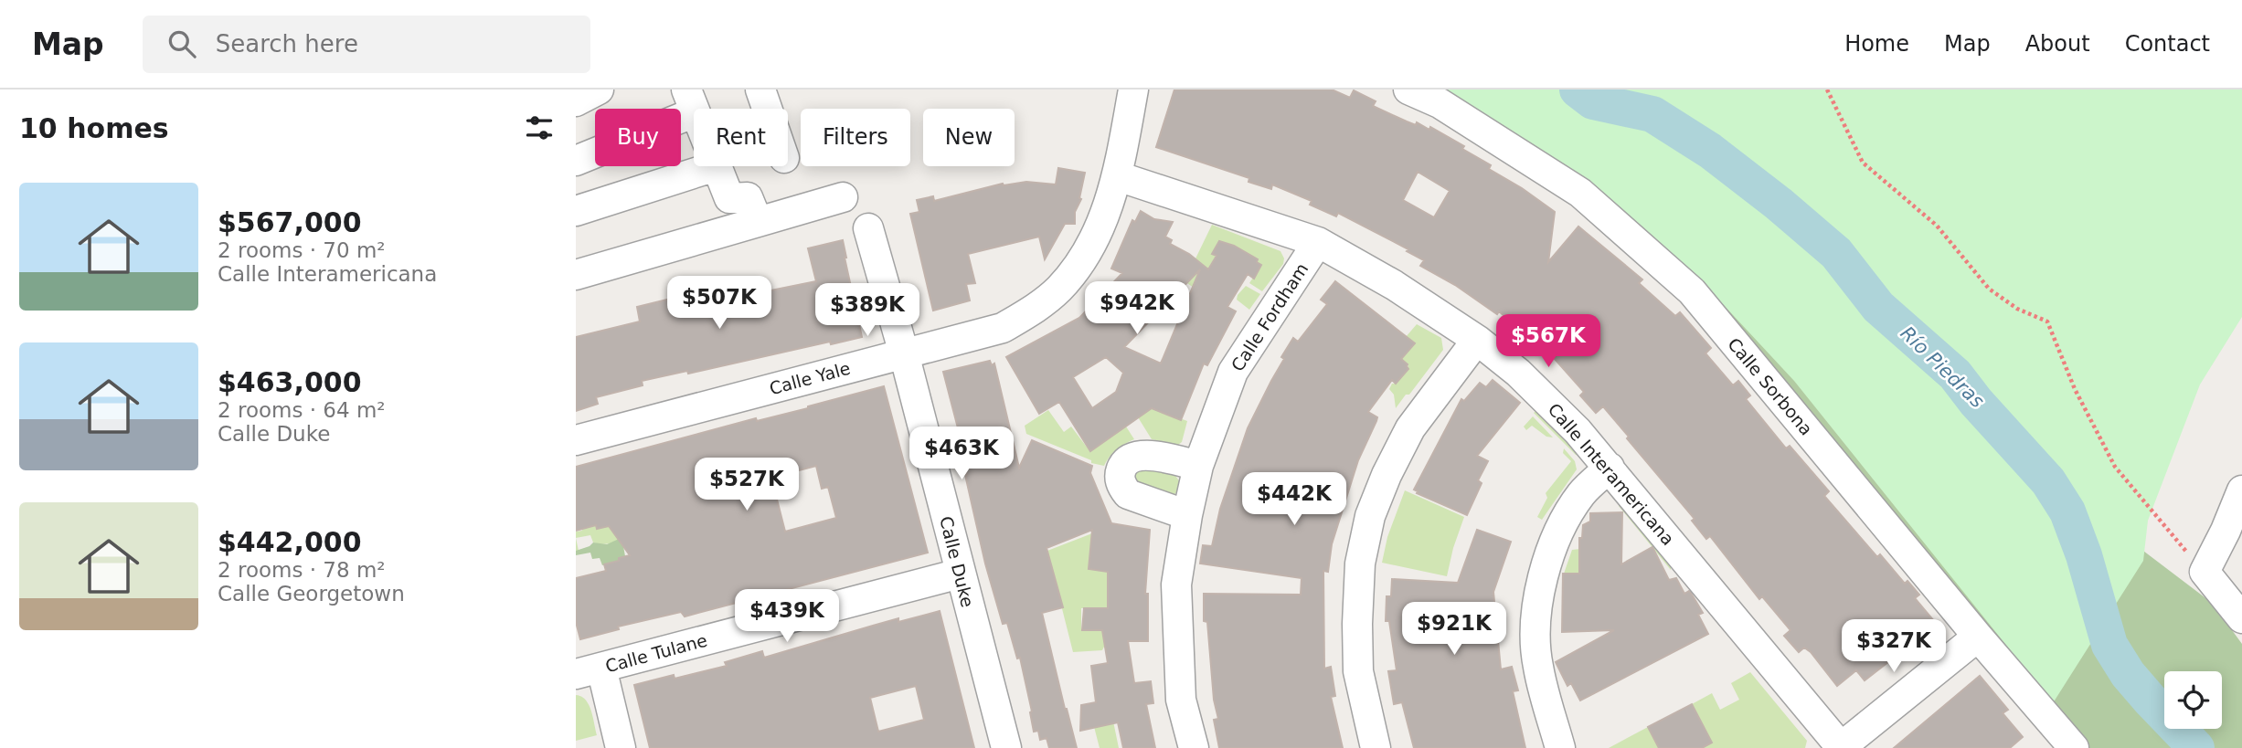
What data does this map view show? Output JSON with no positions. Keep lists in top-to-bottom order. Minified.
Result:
{"streets":{"street":["Calle Fordham","Calle Yale","Calle Sorbona","Calle Interamericana","Calle Duke","Calle Tulane"]},"crossings":[["Calle Fordham","Calle Interamericana"],["Calle Yale","Calle Interamericana"],["Calle Yale","Calle Duke"],["Calle Duke","Calle Tulane"]],"water":["Río Piedras"],"page":{"header":"Map","search":"Search here","nav":["Home","Map","About","Contact"],"heading":"10 homes","chip":["Buy","Rent","Filters","New"],"list":[{"name":"$567,000","note":"2 rooms · 70 m² · Calle Interamericana"},{"name":"$463,000","note":"2 rooms · 64 m² · Calle Duke"},{"name":"$442,000","note":"2 rooms · 78 m² · Calle Georgetown"}],"price":["$507K","$942K","$389K","$567K","$463K","$527K","$442K","$439K","$921K","$327K"]}}
